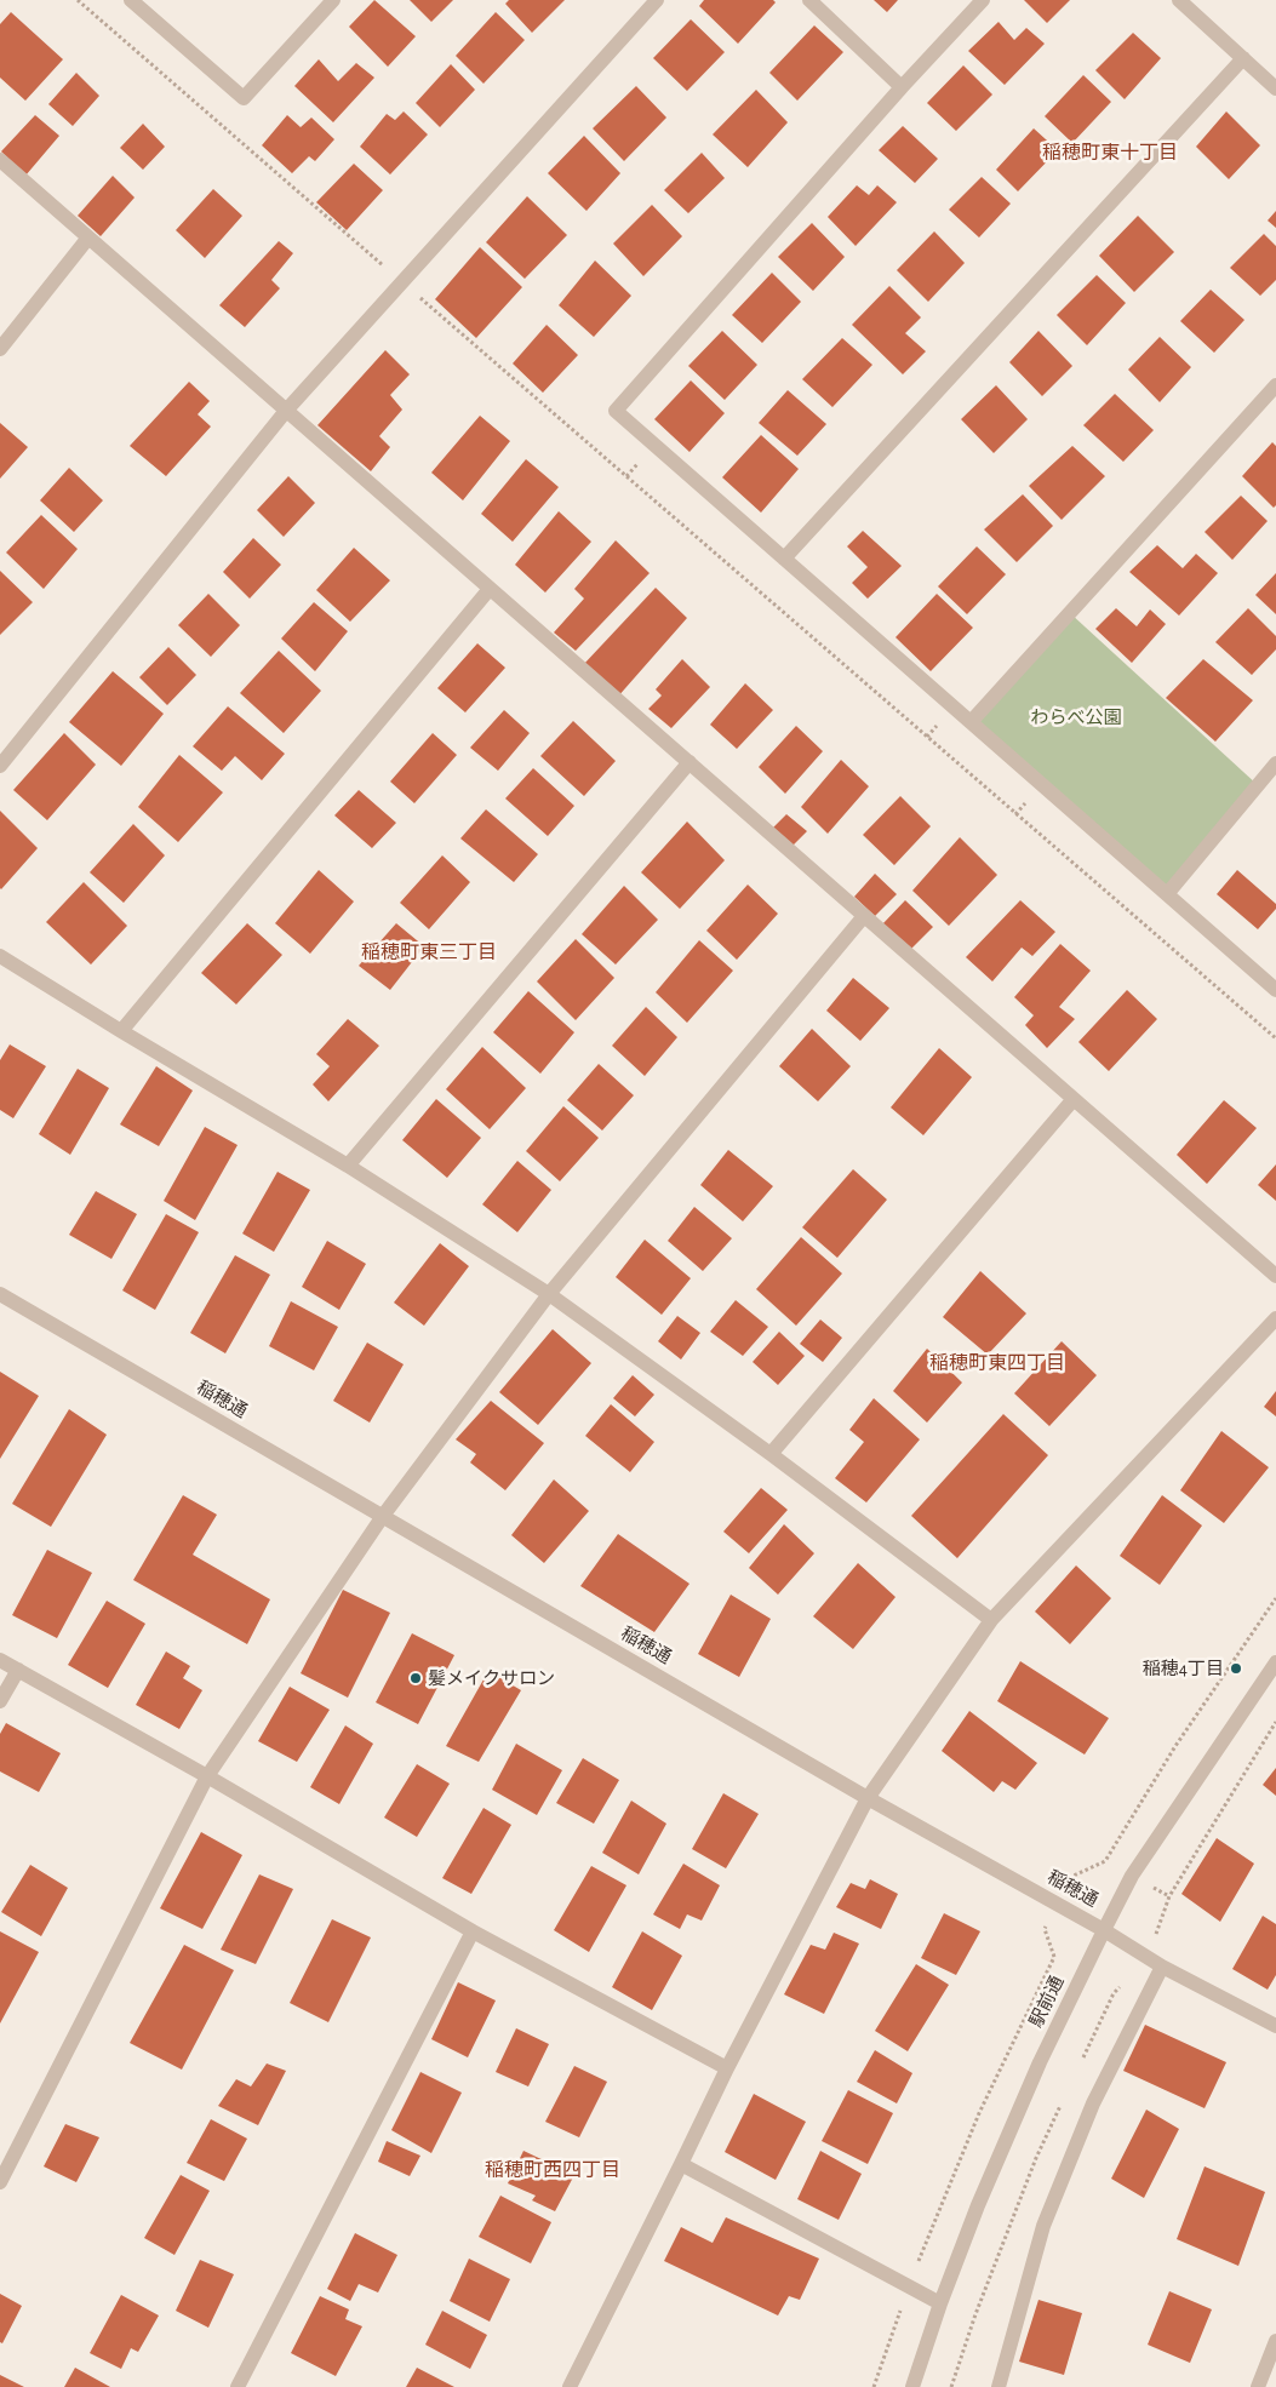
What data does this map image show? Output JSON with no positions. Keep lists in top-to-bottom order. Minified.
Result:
{"streets":{"street":["稲穂通","駅前通"]},"crossings":[["稲穂通","駅前通"]],"districts":["稲穂町東十丁目","稲穂町東三丁目","稲穂町東四丁目","稲穂町西四丁目"],"parks":["わらべ公園"],"places":["稲穂4丁目","髪メイクサロン"]}
